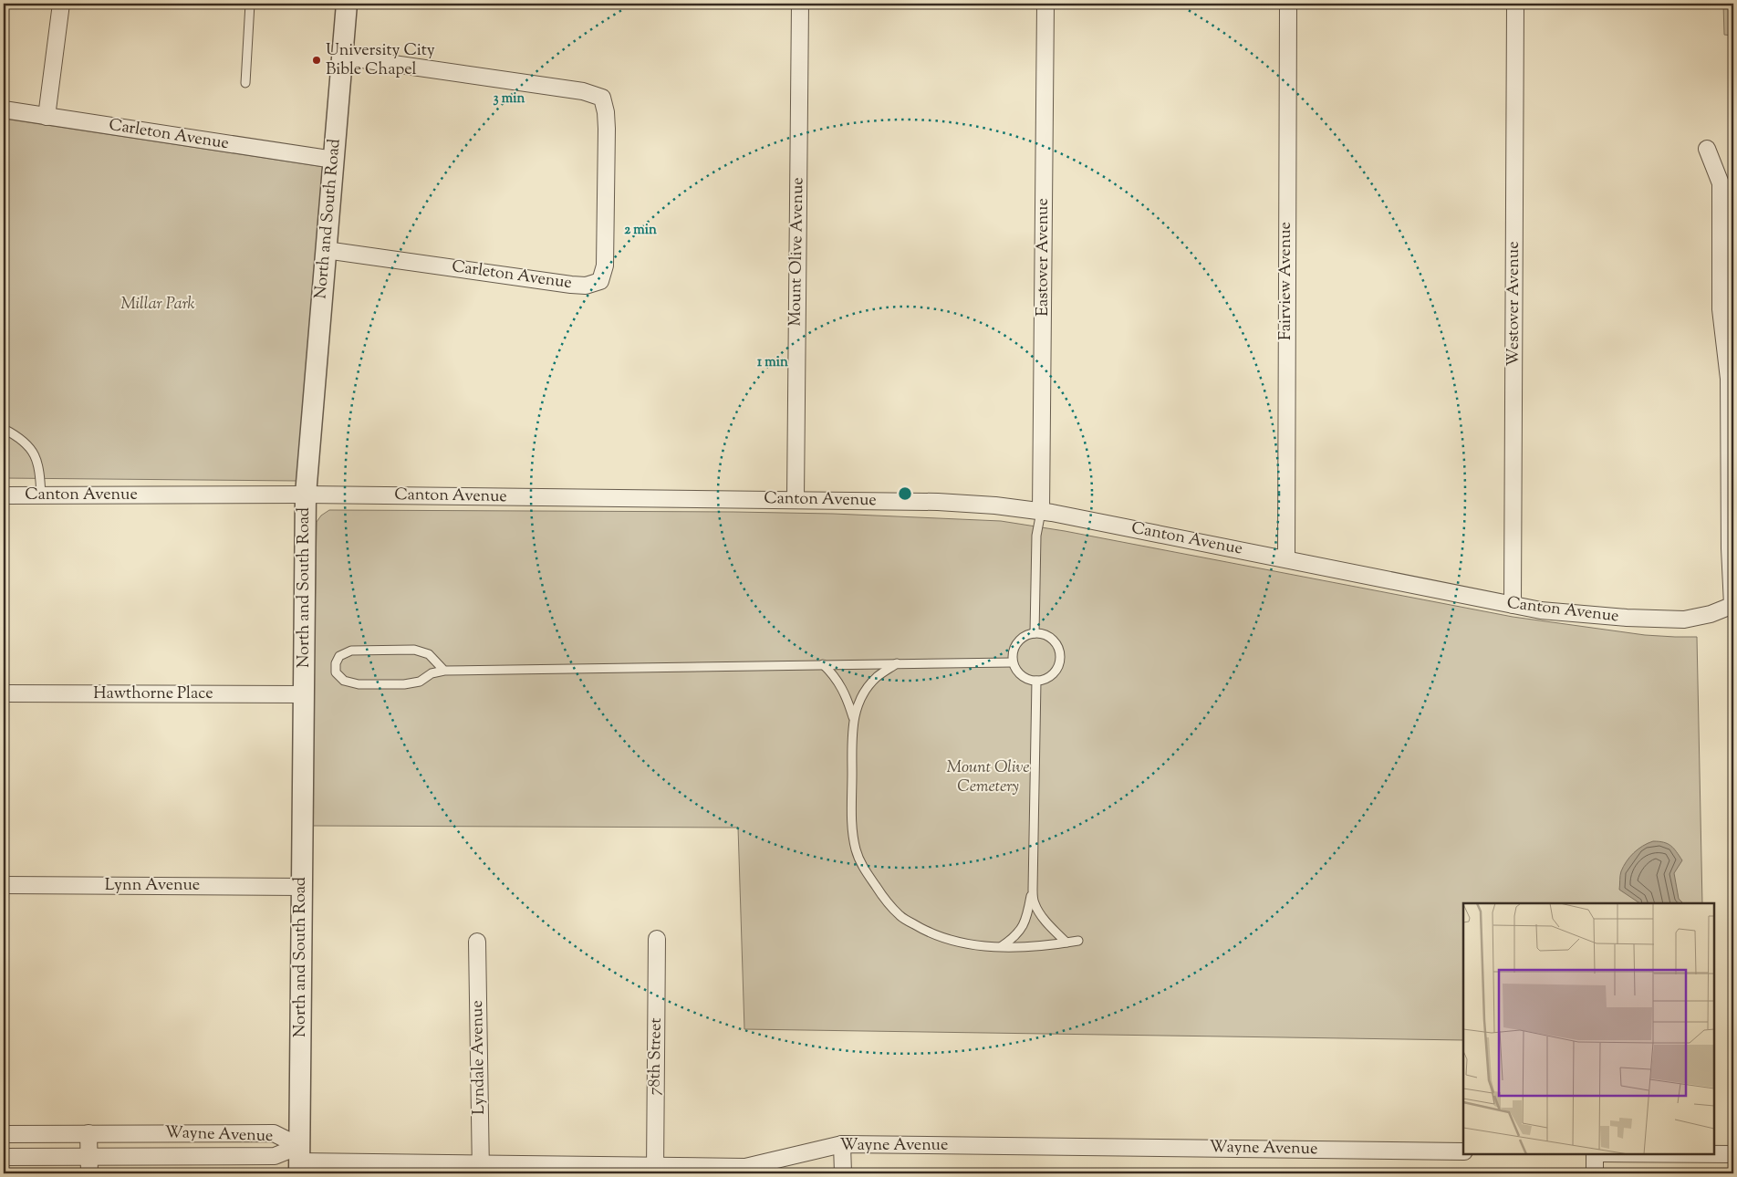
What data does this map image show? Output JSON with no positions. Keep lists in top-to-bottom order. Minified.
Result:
{"streets":{"street":["Carleton Avenue","North and South Road","Mount Olive Avenue","Eastover Avenue","Fairview Avenue","Westover Avenue","Canton Avenue","Hawthorne Place","Lynn Avenue","78th Street","Lyndale Avenue","Wayne Avenue"]},"crossings":[["Carleton Avenue","North and South Road"],["North and South Road","Canton Avenue"],["North and South Road","Hawthorne Place"],["North and South Road","Lynn Avenue"],["North and South Road","Wayne Avenue"],["Mount Olive Avenue","Canton Avenue"],["Eastover Avenue","Canton Avenue"],["Fairview Avenue","Canton Avenue"],["Westover Avenue","Canton Avenue"],["78th Street","Wayne Avenue"],["Lyndale Avenue","Wayne Avenue"]],"parks":["Millar Park","Mount Olive Cemetery"],"places":["University City Bible Chapel"],"rings":["3 min","2 min","1 min"]}
